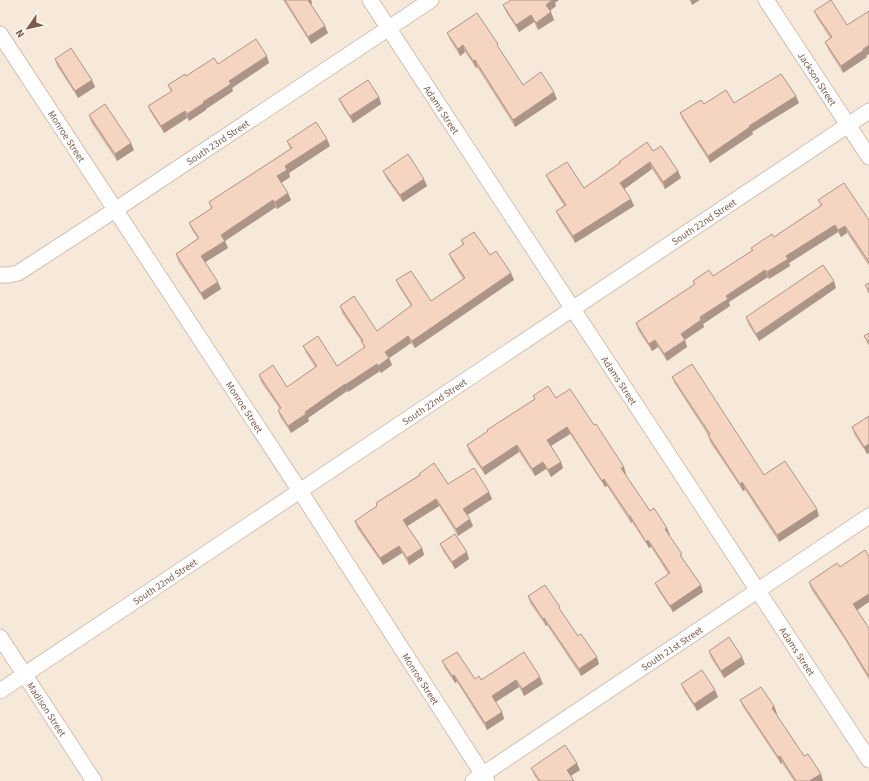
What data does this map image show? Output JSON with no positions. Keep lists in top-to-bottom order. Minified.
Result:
{"streets":{"street":["Jackson Street","Adams Street","Monroe Street","South 23rd Street","South 22nd Street","South 21st Street","Madison Street"]},"crossings":[["Jackson Street","South 22nd Street"],["Adams Street","South 23rd Street"],["Adams Street","South 22nd Street"],["Adams Street","South 21st Street"],["Monroe Street","South 23rd Street"],["Monroe Street","South 22nd Street"],["Monroe Street","South 21st Street"],["South 22nd Street","Madison Street"]],"north":"bottom left"}
